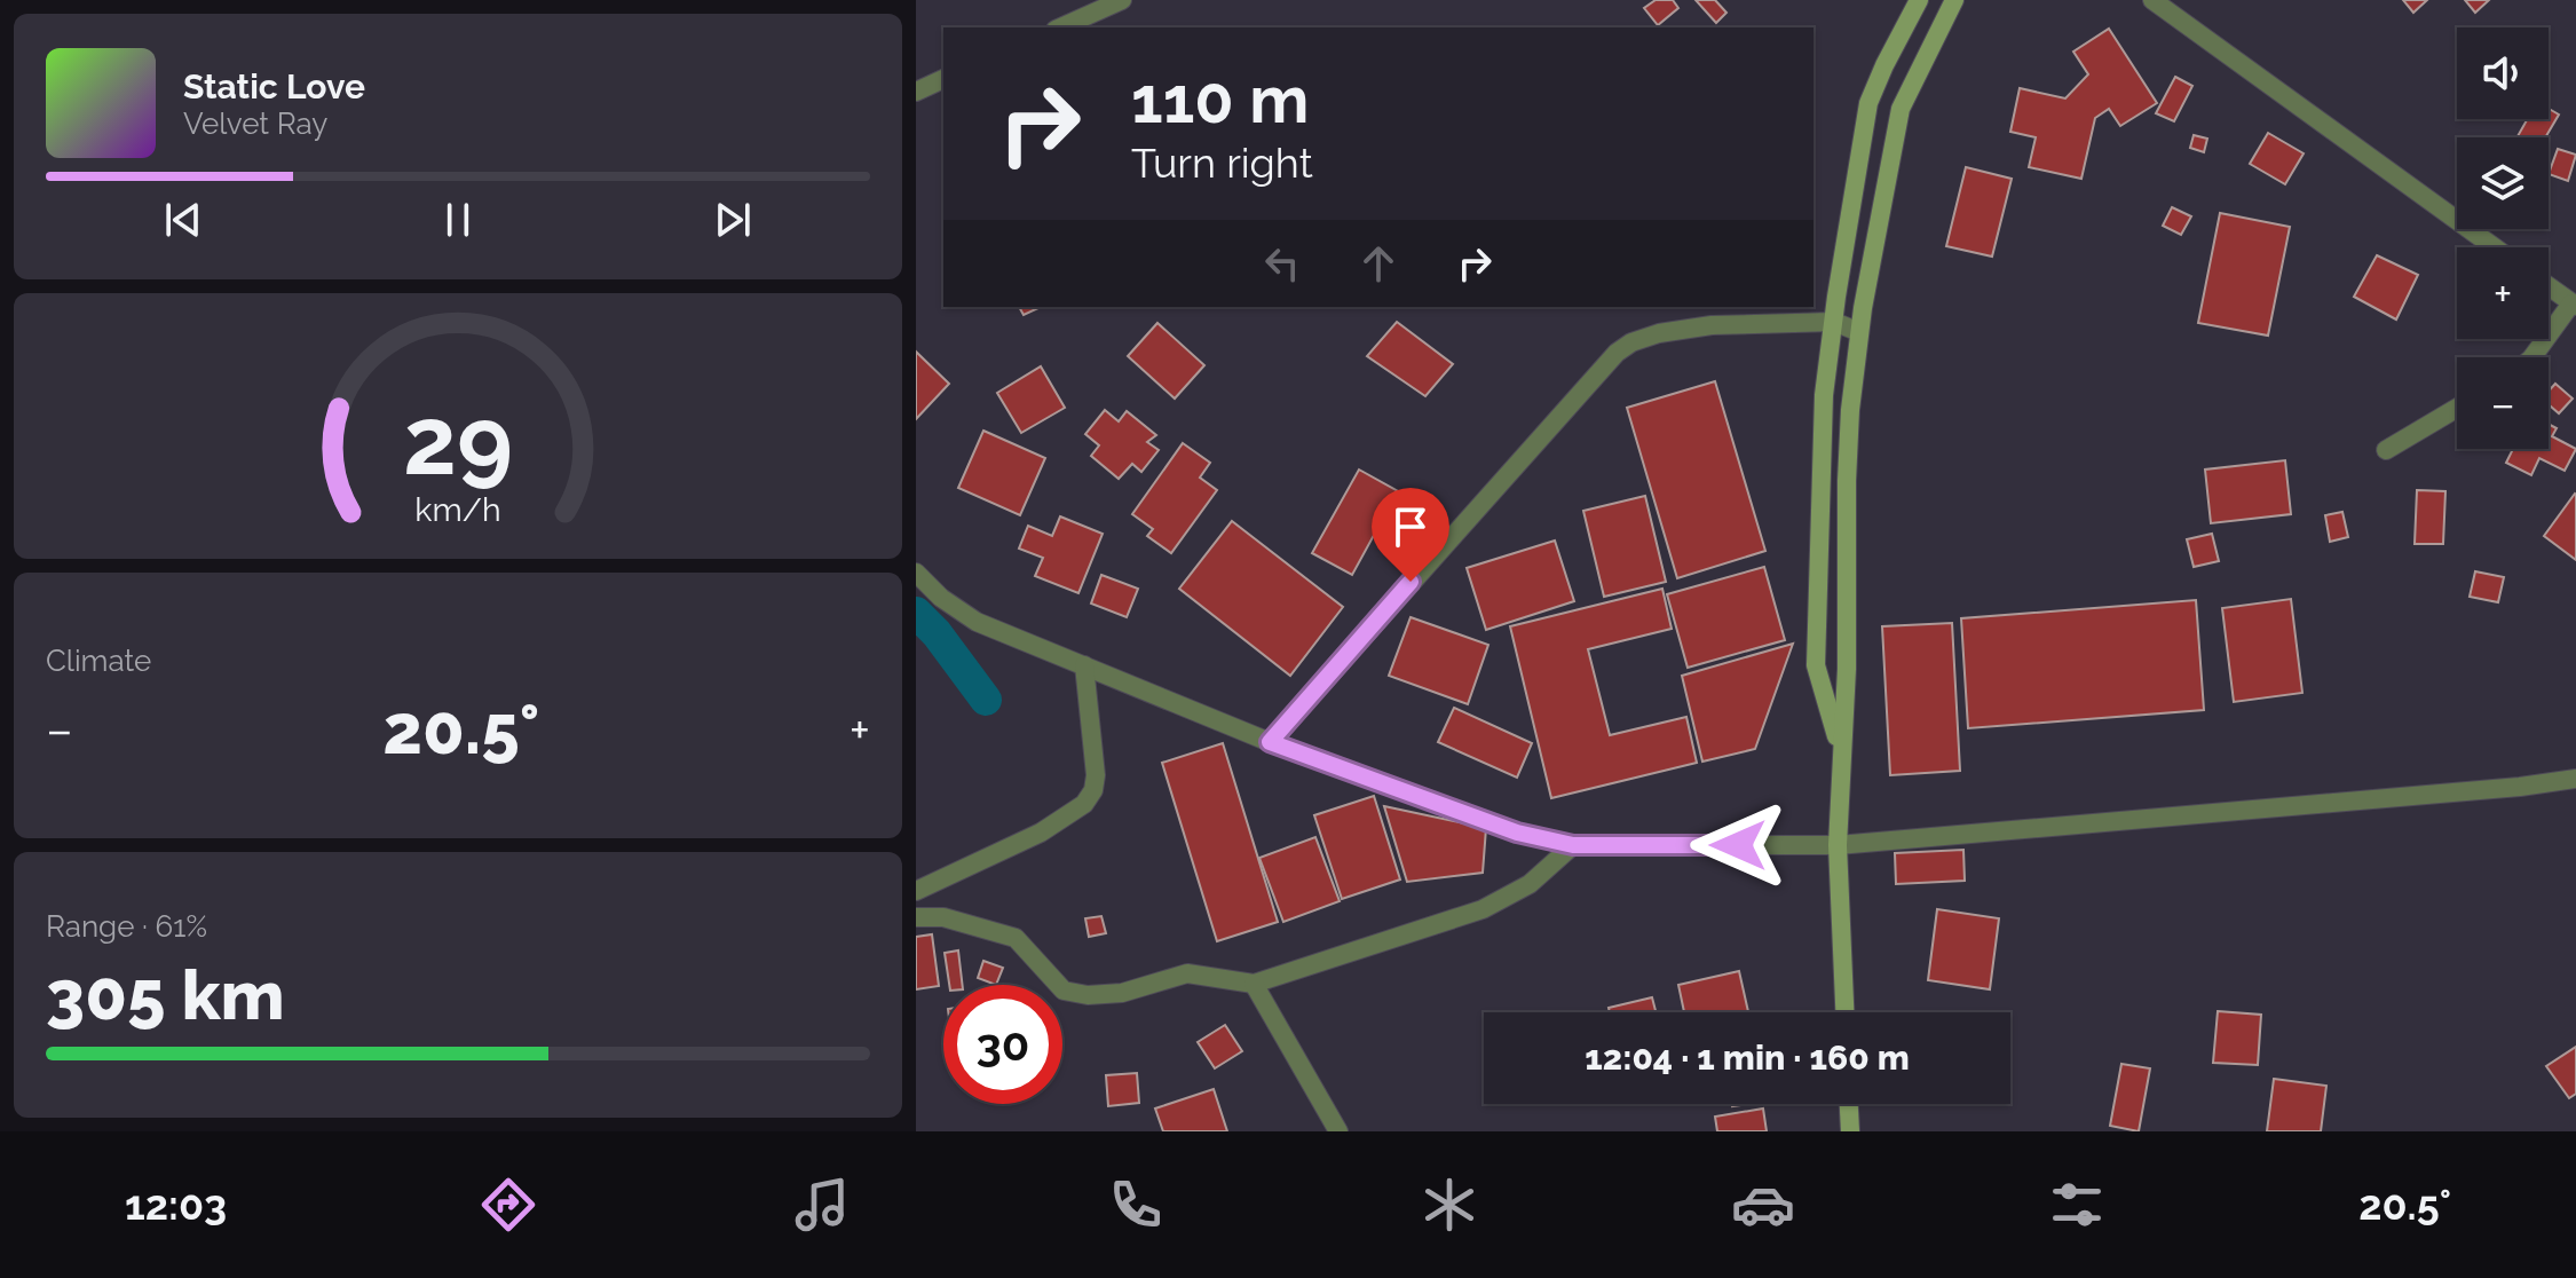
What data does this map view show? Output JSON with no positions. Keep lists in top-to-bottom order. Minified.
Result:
{"page":{"map_buttons":["+","−"],"turn":["110 m","Turn right"],"song":["Static Love","Velvet Ray"],"tile":["Climate",["Range · 61%","305 km"]],"heat":["−","20.5°","+"],"limit":"30","trip":"12:04 · 1 min · 160 m","tabs":["12:03","20.5°"],"gauge":["29","km/h"]}}
